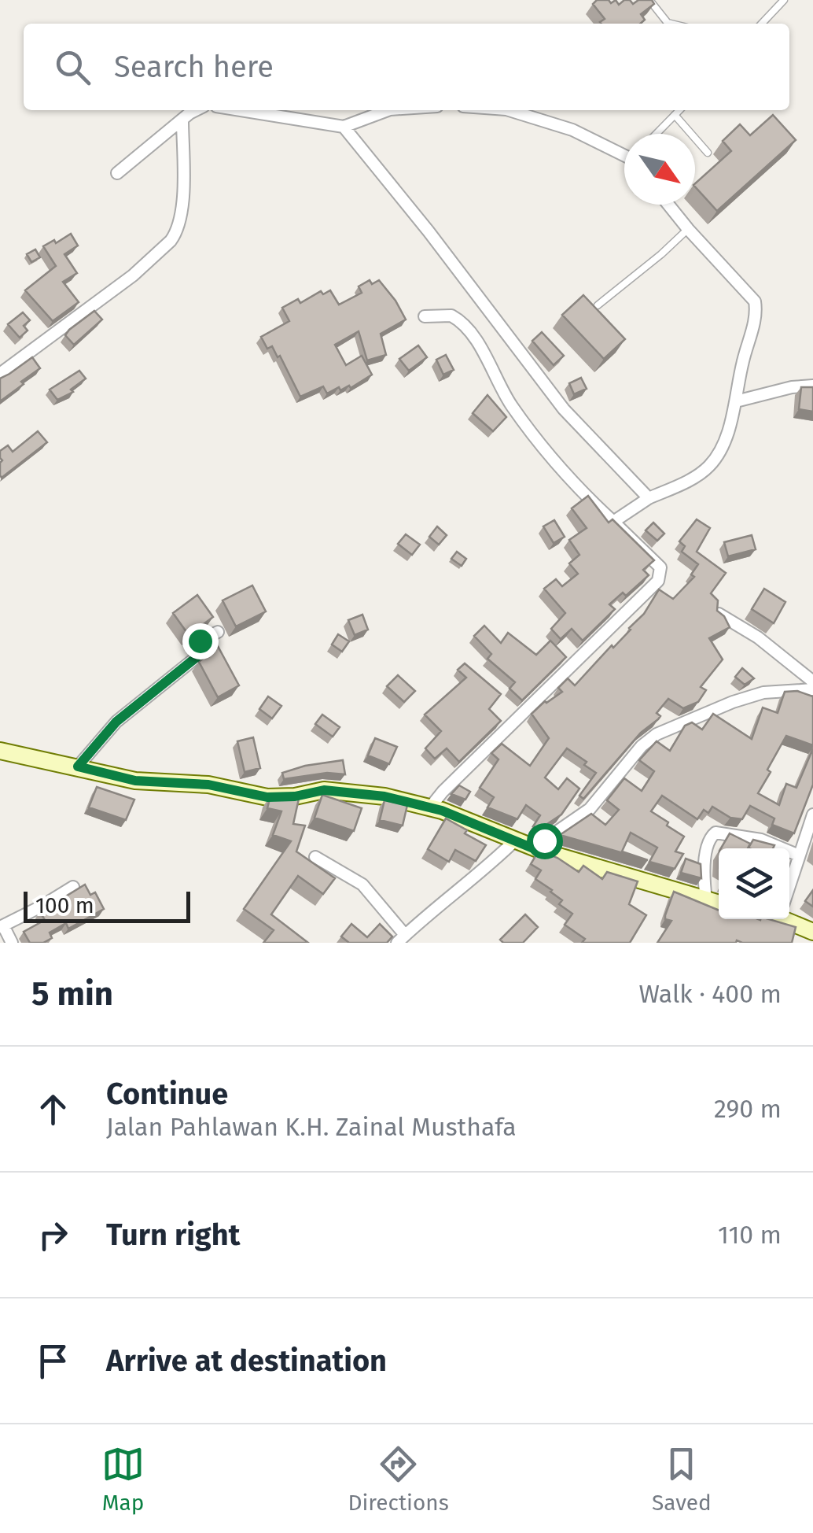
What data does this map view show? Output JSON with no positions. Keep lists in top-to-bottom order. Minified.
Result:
{"scale_bar":"100 m","north":"bottom right","page":{"search":"Search here","scale":"100 m","heading":["5 min","Walk · 400 m"],"list":[["Continue","Jalan Pahlawan K.H. Zainal Musthafa","290 m"],["Turn right","110 m"],"Arrive at destination"],"nav":["Map","Directions","Saved"]}}
